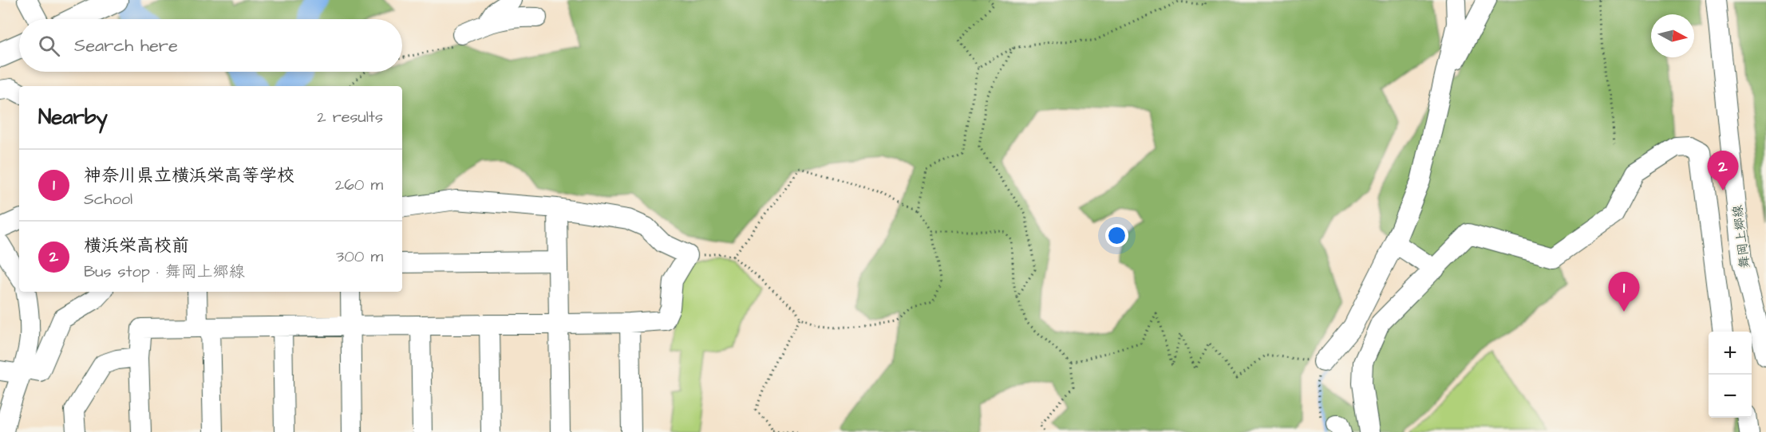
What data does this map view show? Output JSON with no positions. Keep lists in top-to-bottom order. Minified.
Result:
{"streets":{"street":["舞岡上郷線"]},"north":"right","page":{"search":"Search here","heading":["Nearby","2 results"],"list":[{"mark":"1","name":"神奈川県立横浜栄高等学校","note":"School","value":"260 m"},{"mark":"2","name":"横浜栄高校前","note":"Bus stop · 舞岡上郷線","value":"300 m"}],"pins":["2","1"],"map_buttons":["+","−"]}}
